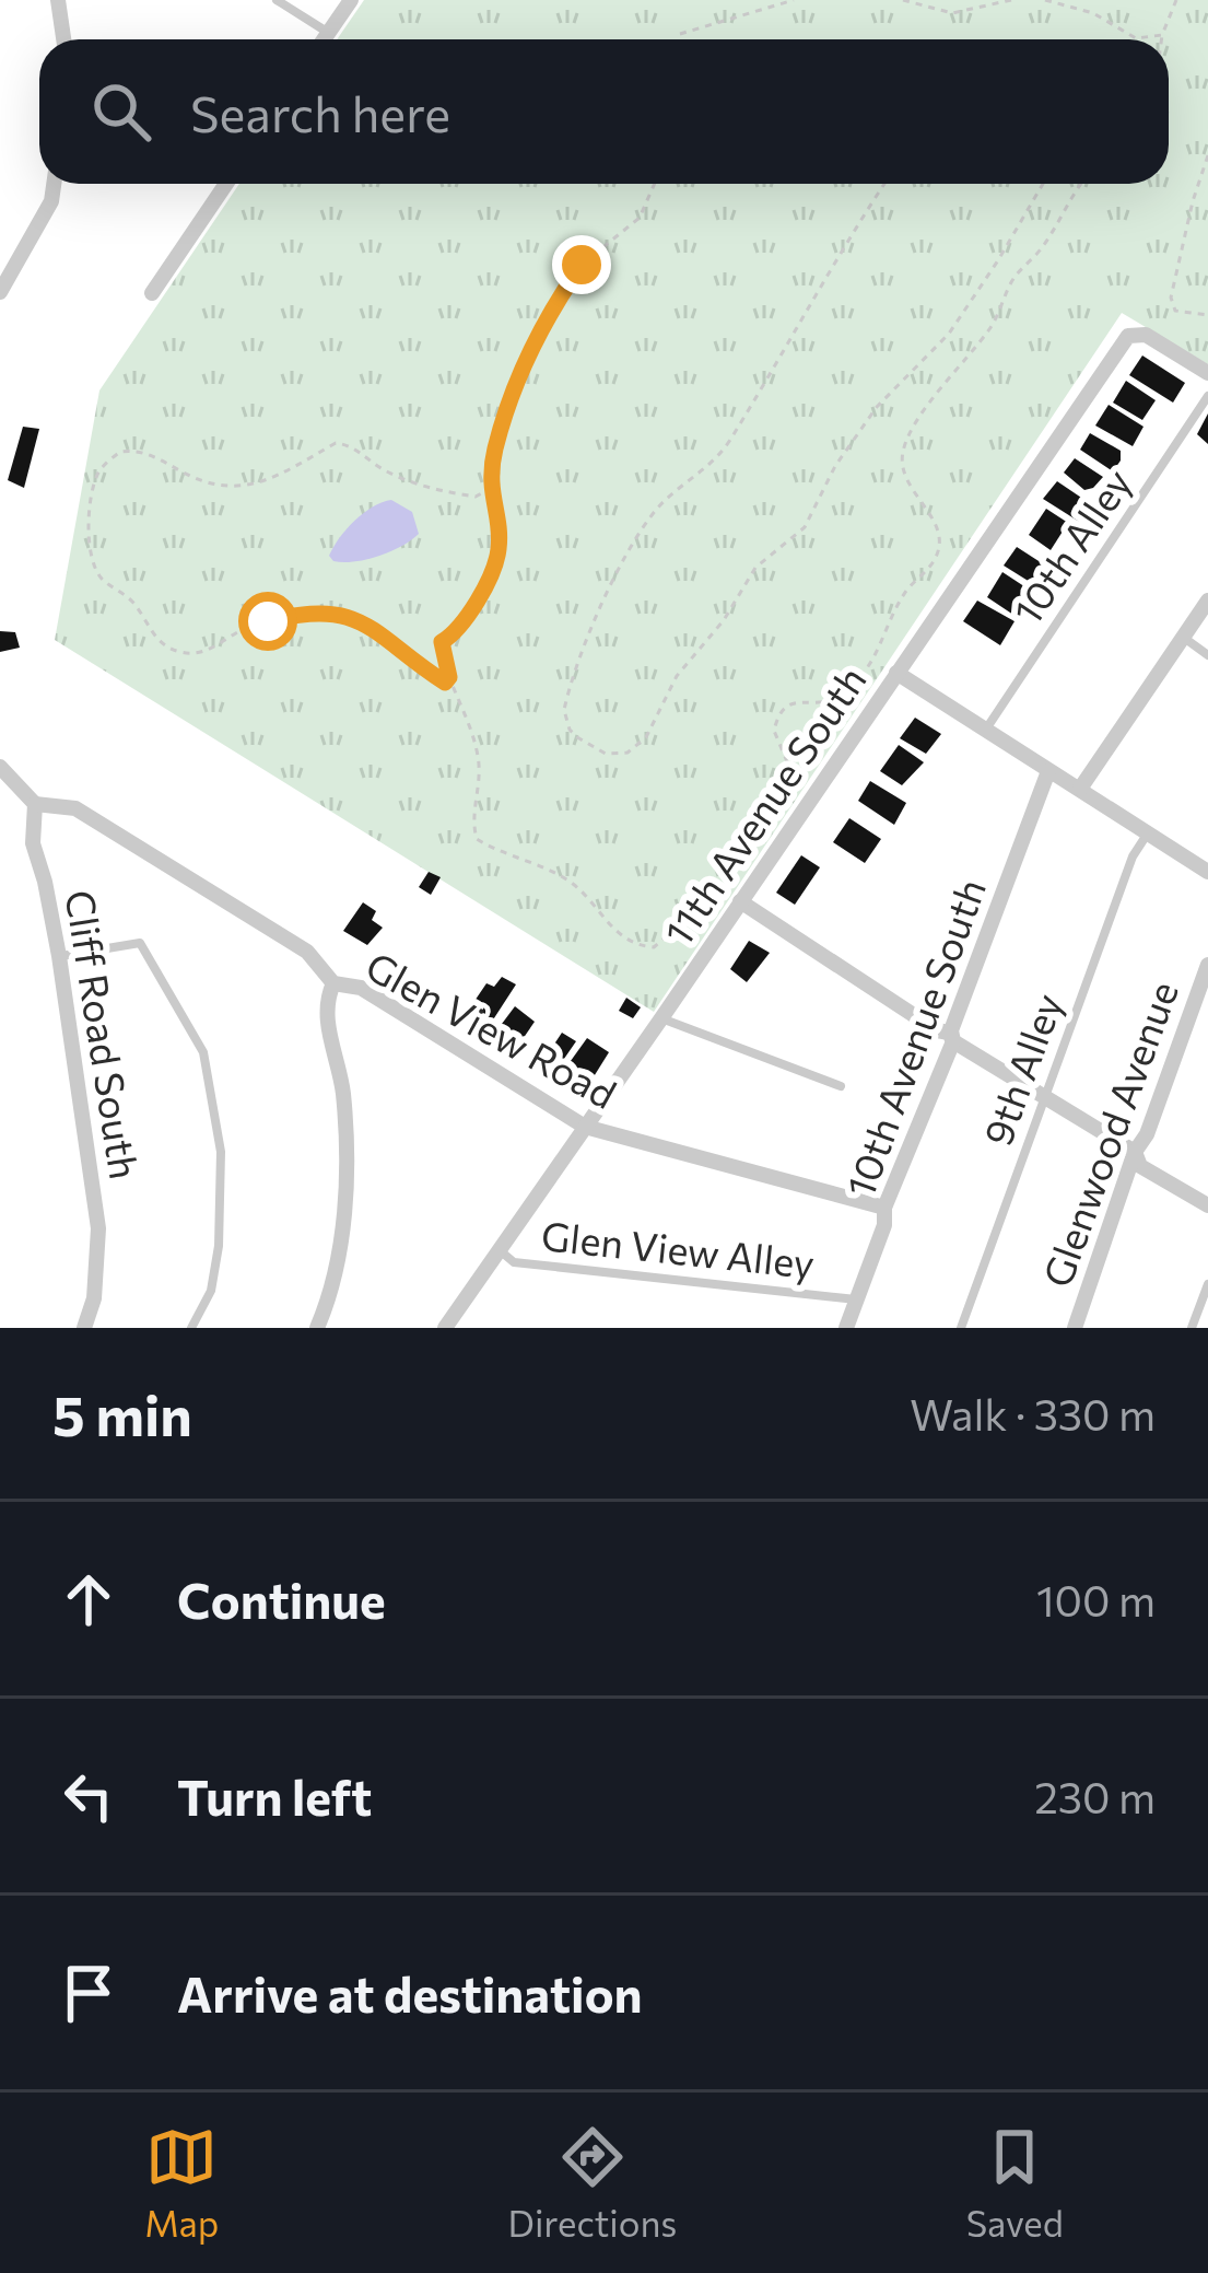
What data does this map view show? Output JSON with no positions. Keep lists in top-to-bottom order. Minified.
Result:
{"streets":{"street":["11th Avenue South","Glen View Road","Cliff Road South","10th Avenue South","Glenwood Avenue"],"lane":["10th Alley","9th Alley","Glen View Alley"]},"crossings":[["11th Avenue South","Glen View Road"],["11th Avenue South","Glen View Alley"],["Glen View Road","Cliff Road South"],["Glen View Road","10th Avenue South"],["10th Avenue South","Glen View Alley"]],"page":{"search":"Search here","heading":["5 min","Walk · 330 m"],"list":[["Continue","100 m"],["Turn left","230 m"],"Arrive at destination"],"nav":["Map","Directions","Saved"]}}
